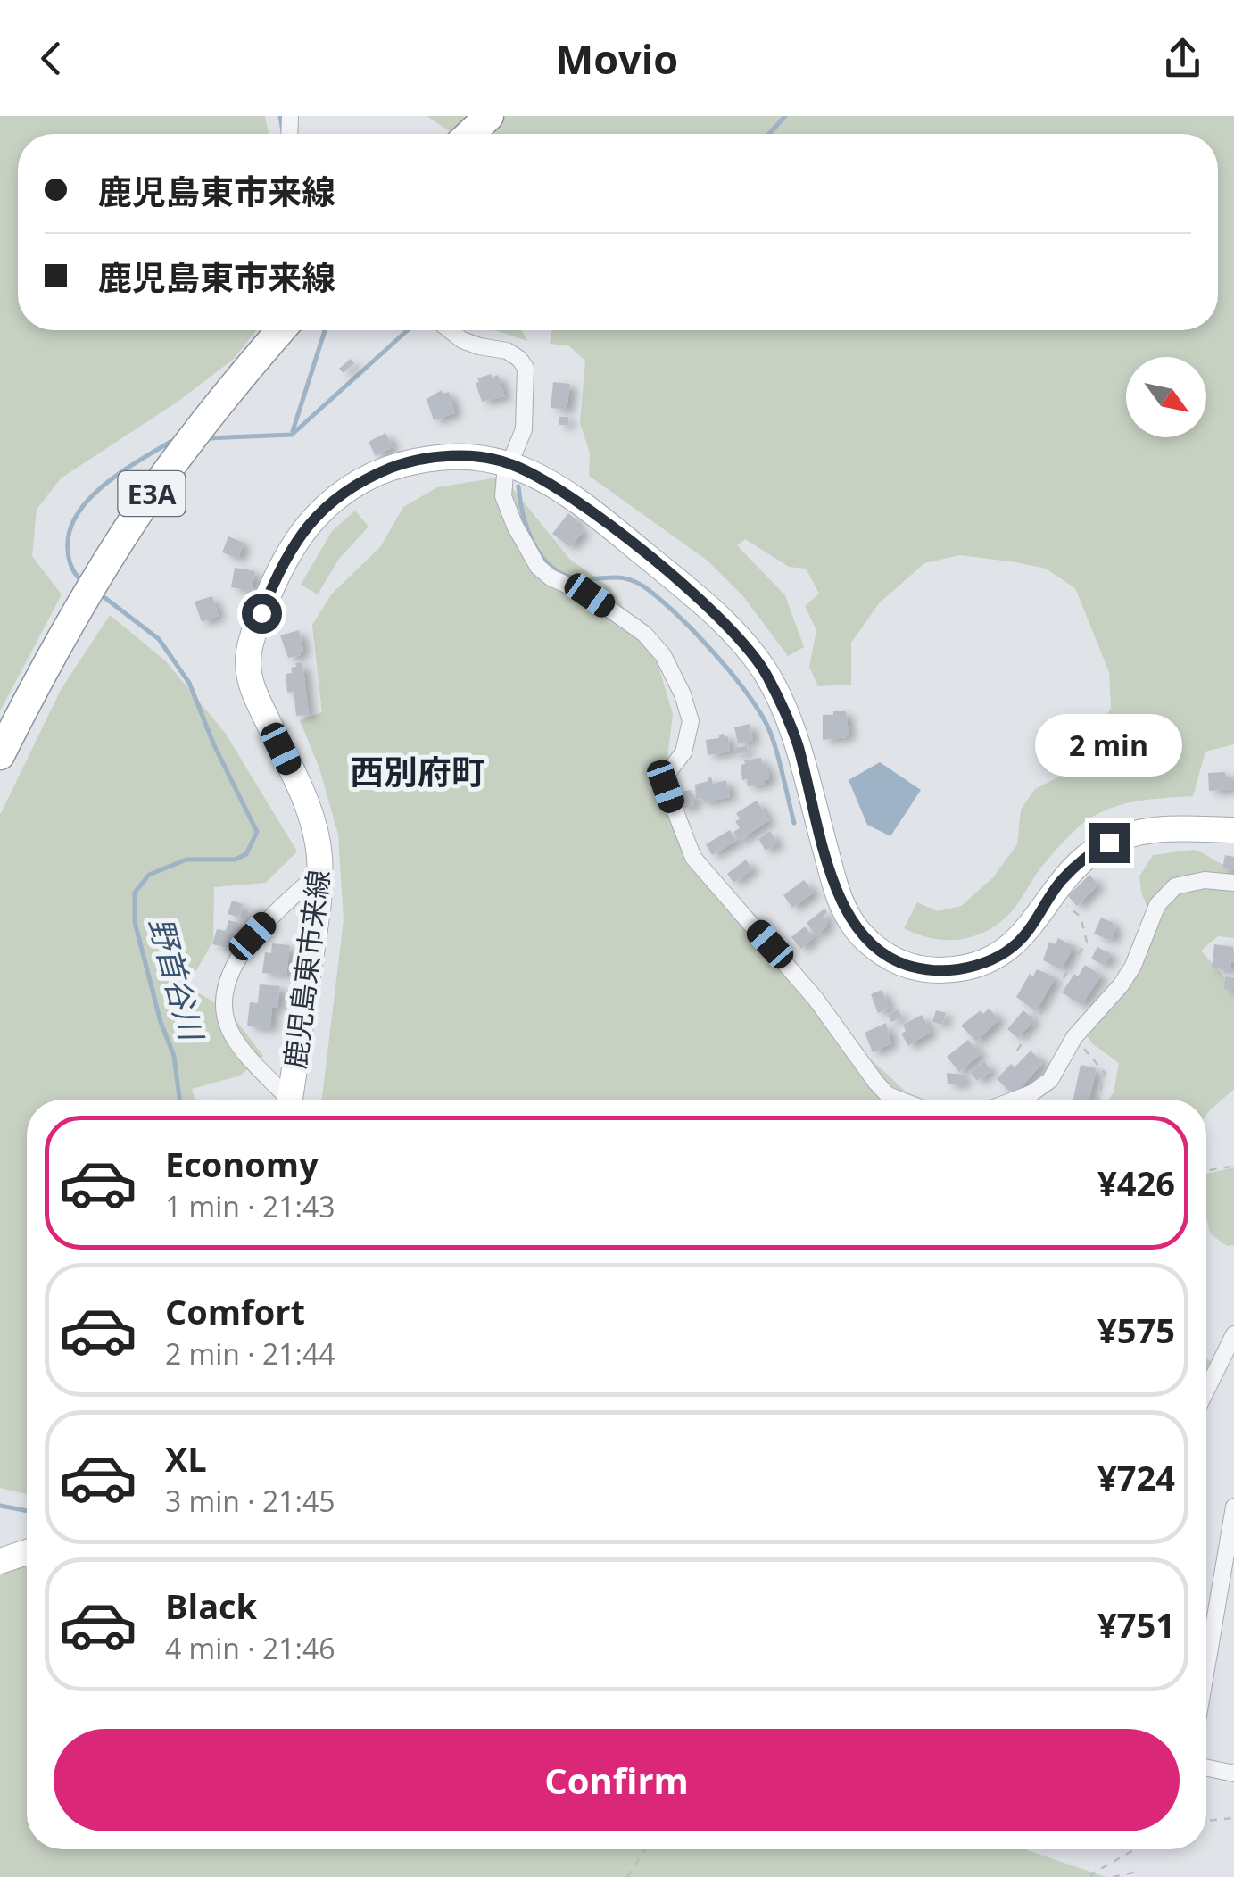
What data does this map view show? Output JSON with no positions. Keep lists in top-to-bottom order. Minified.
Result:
{"streets":{"highway":["E3A"],"main road":["鹿児島東市来線"]},"districts":["西別府町"],"water":["野首谷川"],"north":"bottom right","page":{"header":"Movio","banner":["鹿児島東市来線","鹿児島東市来線"],"bubble":"2 min","list":[{"name":"Economy","note":"1 min · 21:43","value":"¥426"},{"name":"Comfort","note":"2 min · 21:44","value":"¥575"},{"name":"XL","note":"3 min · 21:45","value":"¥724"},{"name":"Black","note":"4 min · 21:46","value":"¥751"}],"buttons":"Confirm"}}
